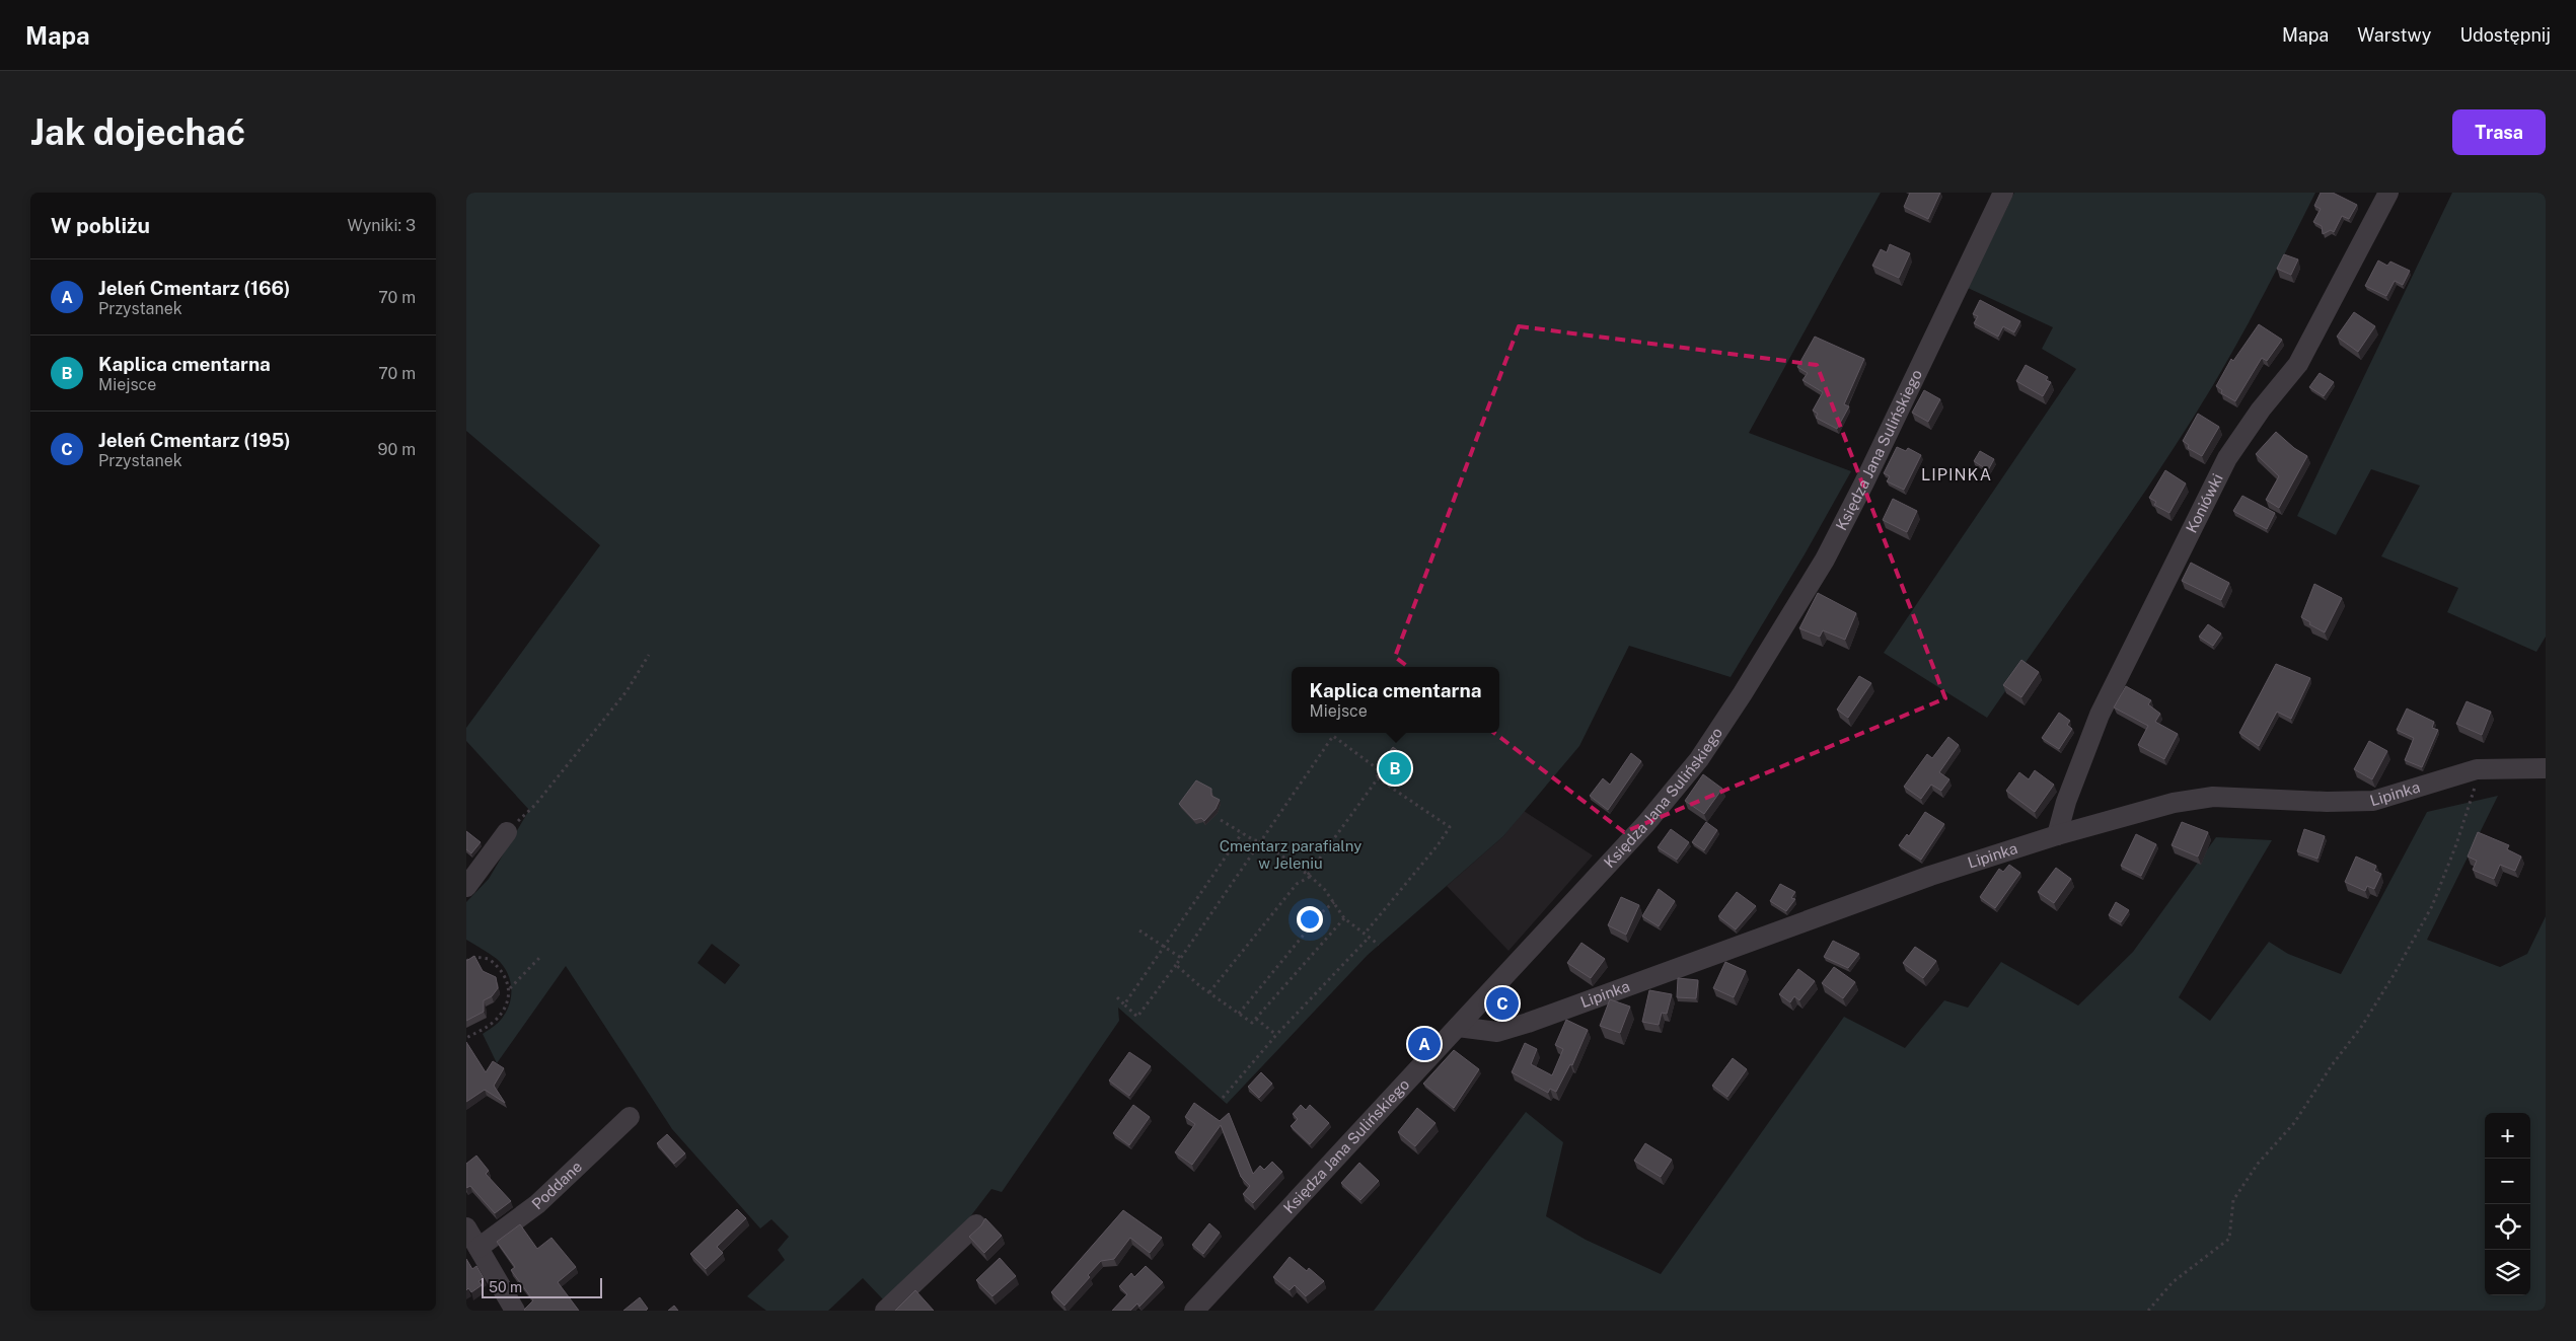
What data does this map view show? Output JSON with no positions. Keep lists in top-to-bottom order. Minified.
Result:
{"streets":{"street":["Księdza Jana Sulińskiego","Koniówki","Lipinka","Poddane"]},"crossings":[["Księdza Jana Sulińskiego","Lipinka"],["Koniówki","Lipinka"]],"districts":["LIPINKA"],"parks":["Cmentarz parafialny w Jeleniu"],"scale_bar":"50 m","page":{"header":"Mapa","nav":["Mapa","Warstwy","Udostępnij"],"buttons":"Trasa","title":"Jak dojechać","heading":["W pobliżu","Wyniki: 3"],"list":[{"mark":"A","name":"Jeleń Cmentarz (166)","note":"Przystanek","value":"70 m"},{"mark":"B","name":"Kaplica cmentarna","note":"Miejsce","value":"70 m"},{"mark":"C","name":"Jeleń Cmentarz (195)","note":"Przystanek","value":"90 m"}],"popup":["Kaplica cmentarna","Miejsce"],"pins":["B","C","A"],"map_buttons":["+","−"],"scale":"50 m"}}
